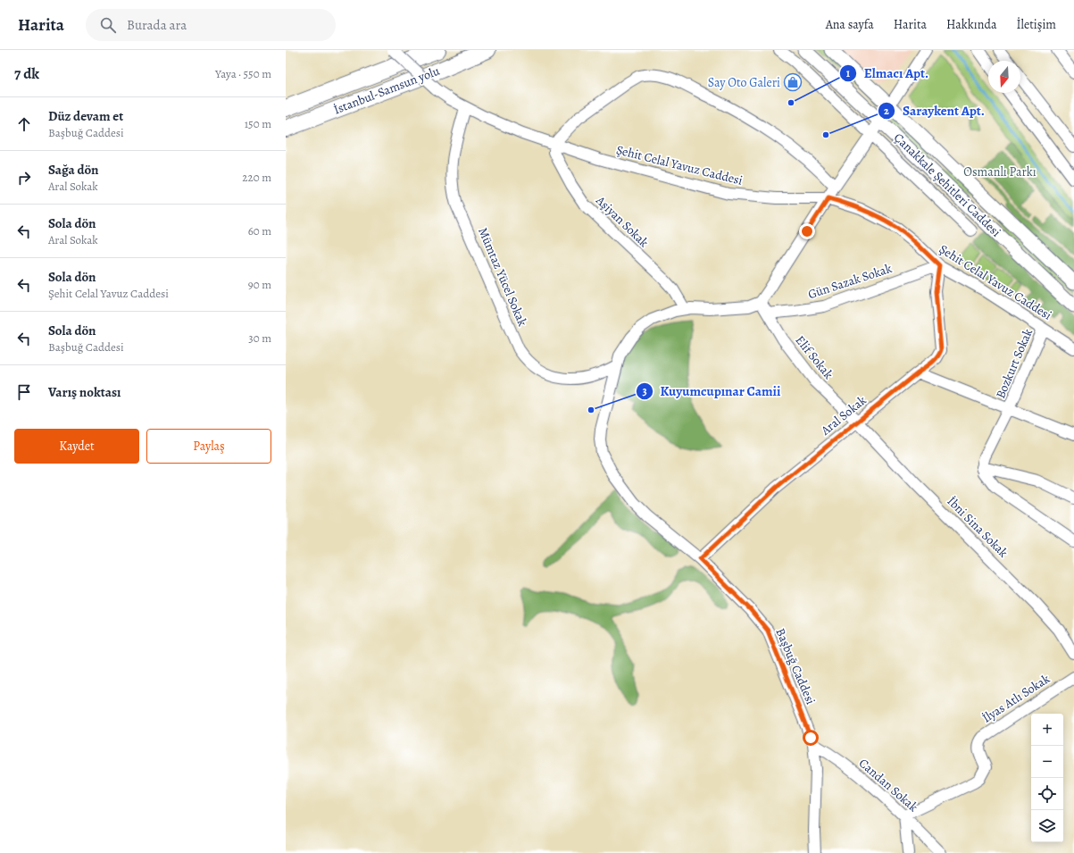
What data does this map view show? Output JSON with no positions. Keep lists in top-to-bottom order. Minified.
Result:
{"streets":{"highway":["İstanbul-Samsun yolu"],"main road":["Çanakkale Şehitleri Caddesi"],"street":["Şehit Celal Yavuz Caddesi","Aşiyan Sokak","Mümtaz Yücel Sokak","Gün Sazak Sokak","Elif Sokak","Bozkurt Sokak","Aral Sokak","İbni Sina Sokak","Başbuğ Caddesi","İlyas Atlı Sokak","Candan Sokak"]},"crossings":[["Şehit Celal Yavuz Caddesi","Aşiyan Sokak"],["Şehit Celal Yavuz Caddesi","Mümtaz Yücel Sokak"],["Şehit Celal Yavuz Caddesi","Gün Sazak Sokak"],["Şehit Celal Yavuz Caddesi","Bozkurt Sokak"],["Şehit Celal Yavuz Caddesi","Aral Sokak"],["Aşiyan Sokak","Başbuğ Caddesi"],["Mümtaz Yücel Sokak","Başbuğ Caddesi"],["Gün Sazak Sokak","Elif Sokak"],["Gün Sazak Sokak","Aral Sokak"],["Elif Sokak","Aral Sokak"],["Elif Sokak","İbni Sina Sokak"],["Elif Sokak","Başbuğ Caddesi"],["Aral Sokak","İbni Sina Sokak"],["Aral Sokak","Başbuğ Caddesi"],["Başbuğ Caddesi","Candan Sokak"],["İlyas Atlı Sokak","Candan Sokak"]],"parks":["Osmanlı Parkı"],"places":{"shop":["Say Oto Galeri"],"other":["Elmacı Apt.","Saraykent Apt.","Kuyumcupınar Camii"]},"north":"bottom","page":{"header":"Harita","search":"Burada ara","nav":["Ana sayfa","Harita","Hakkında","İletişim"],"heading":["7 dk","Yaya · 550 m"],"list":[["Düz devam et","Başbuğ Caddesi","150 m"],["Sağa dön","Aral Sokak","220 m"],["Sola dön","Aral Sokak","60 m"],["Sola dön","Şehit Celal Yavuz Caddesi","90 m"],["Sola dön","Başbuğ Caddesi","30 m"],"Varış noktası"],"buttons":["Kaydet","Paylaş"],"map_buttons":["+","−"]}}
